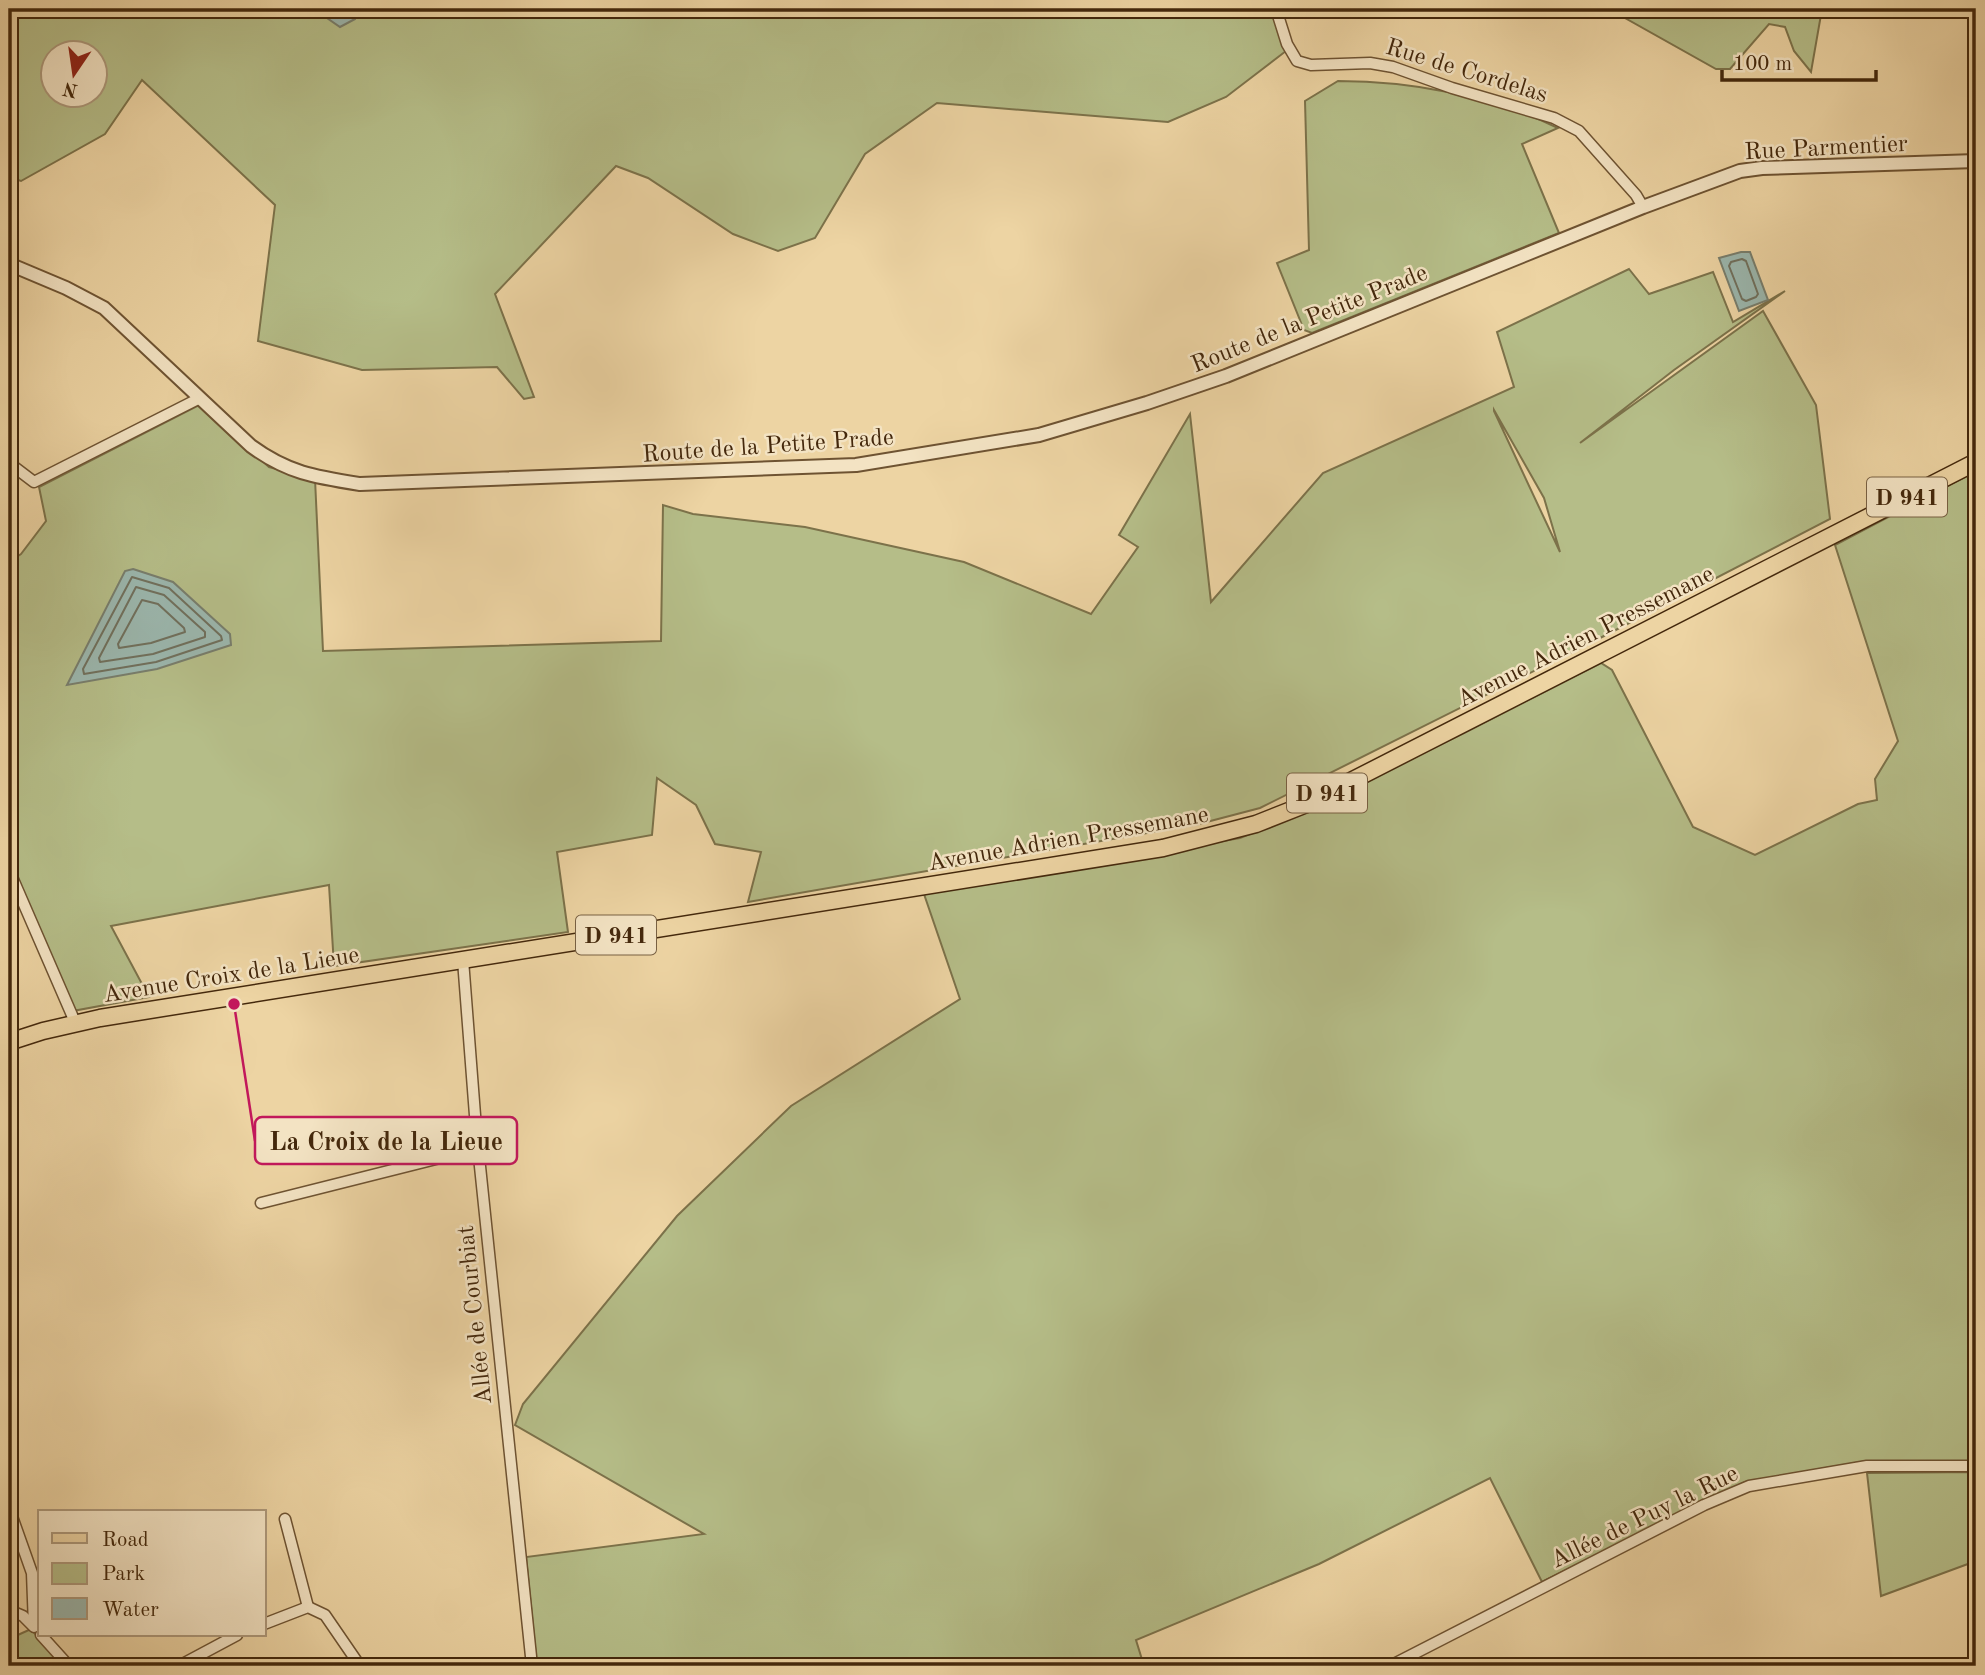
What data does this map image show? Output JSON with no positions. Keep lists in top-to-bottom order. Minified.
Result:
{"streets":{"main road":["D 941","Avenue Adrien Pressemane","Avenue Croix de la Lieue"],"street":["Rue de Cordelas","Rue Parmentier","Route de la Petite Prade","Allée de Courbiat","Allée de Puy la Rue"]},"crossings":[["Rue de Cordelas","Rue Parmentier"],["Rue de Cordelas","Route de la Petite Prade"],["Rue Parmentier","Route de la Petite Prade"],["Avenue Adrien Pressemane","Avenue Croix de la Lieue"],["Avenue Adrien Pressemane","Allée de Courbiat"],["Avenue Croix de la Lieue","Allée de Courbiat"]],"places":["La Croix de la Lieue"],"legend":["Road","Park","Water"],"scale_bar":"100 m","north":"bottom"}
